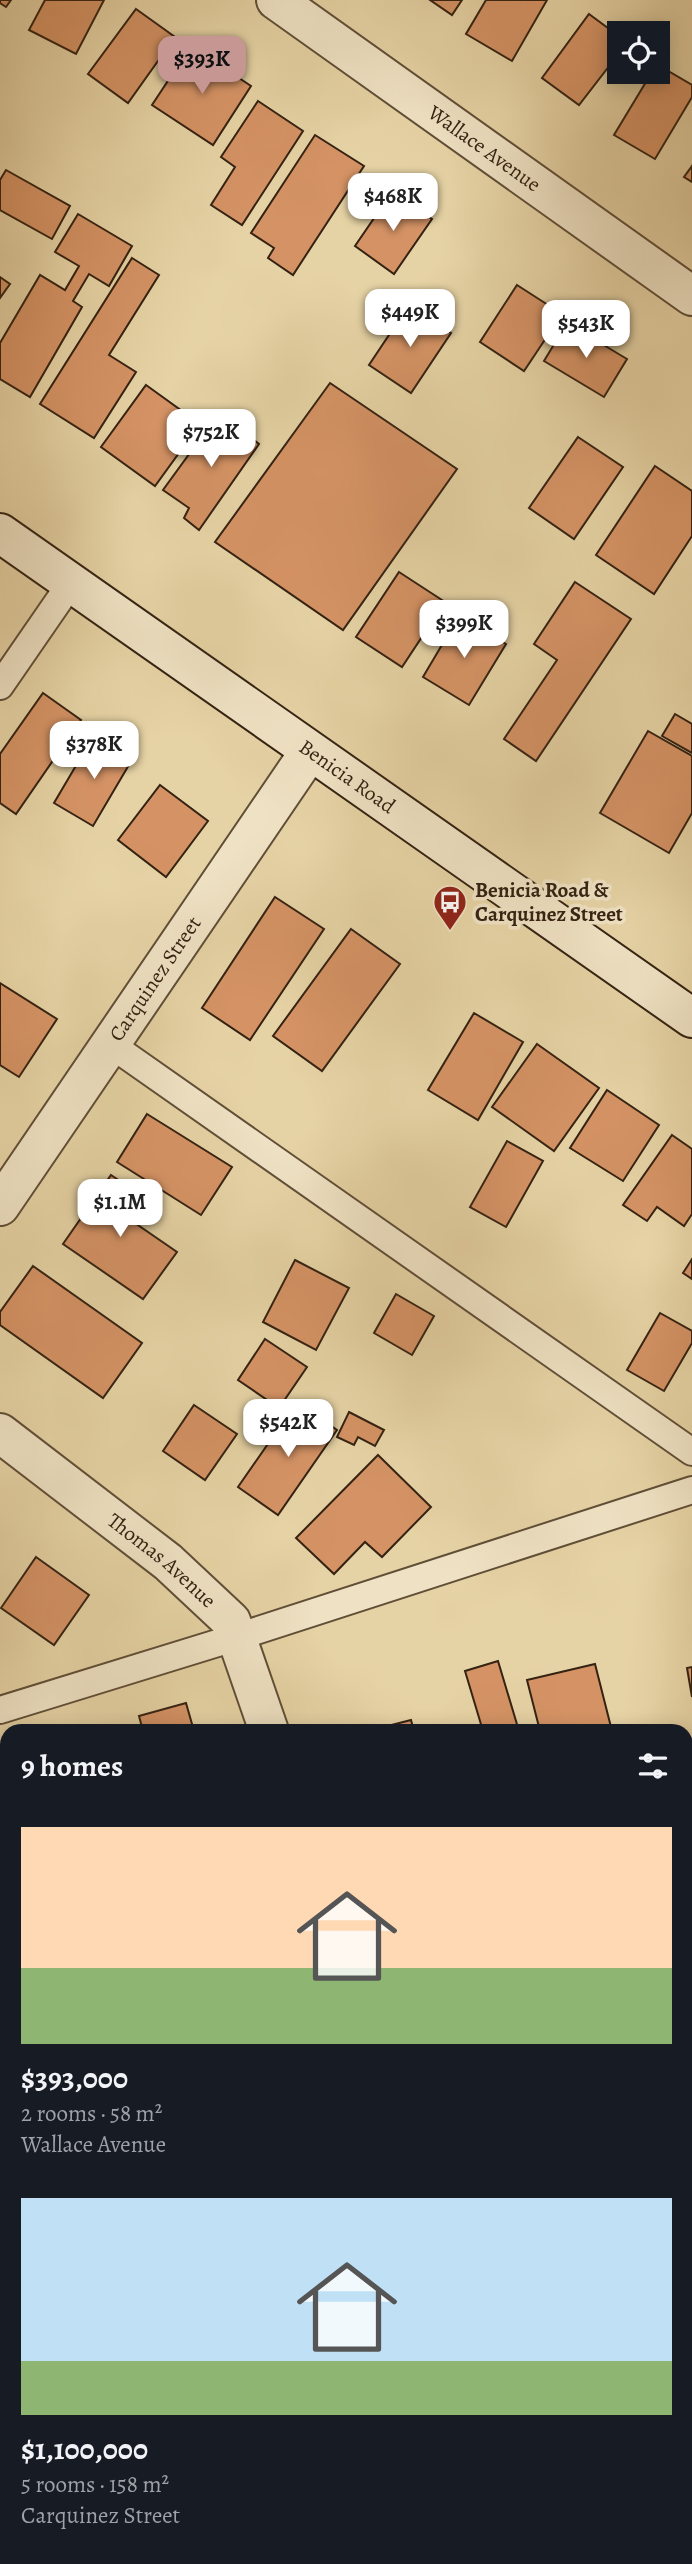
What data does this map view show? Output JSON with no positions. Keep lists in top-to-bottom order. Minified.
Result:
{"streets":{"street":["Wallace Avenue","Benicia Road","Carquinez Street","Thomas Avenue"]},"crossings":[["Benicia Road","Carquinez Street"]],"places":{"bus stop":["Benicia Road & Carquinez Street"]},"page":{"price":["$393K","$468K","$449K","$543K","$752K","$399K","$378K","$1.1M","$542K"],"heading":"9 homes","list":[{"name":"$393,000","note":"2 rooms · 58 m² · Wallace Avenue"},{"name":"$1,100,000","note":"5 rooms · 158 m² · Carquinez Street"}]}}
